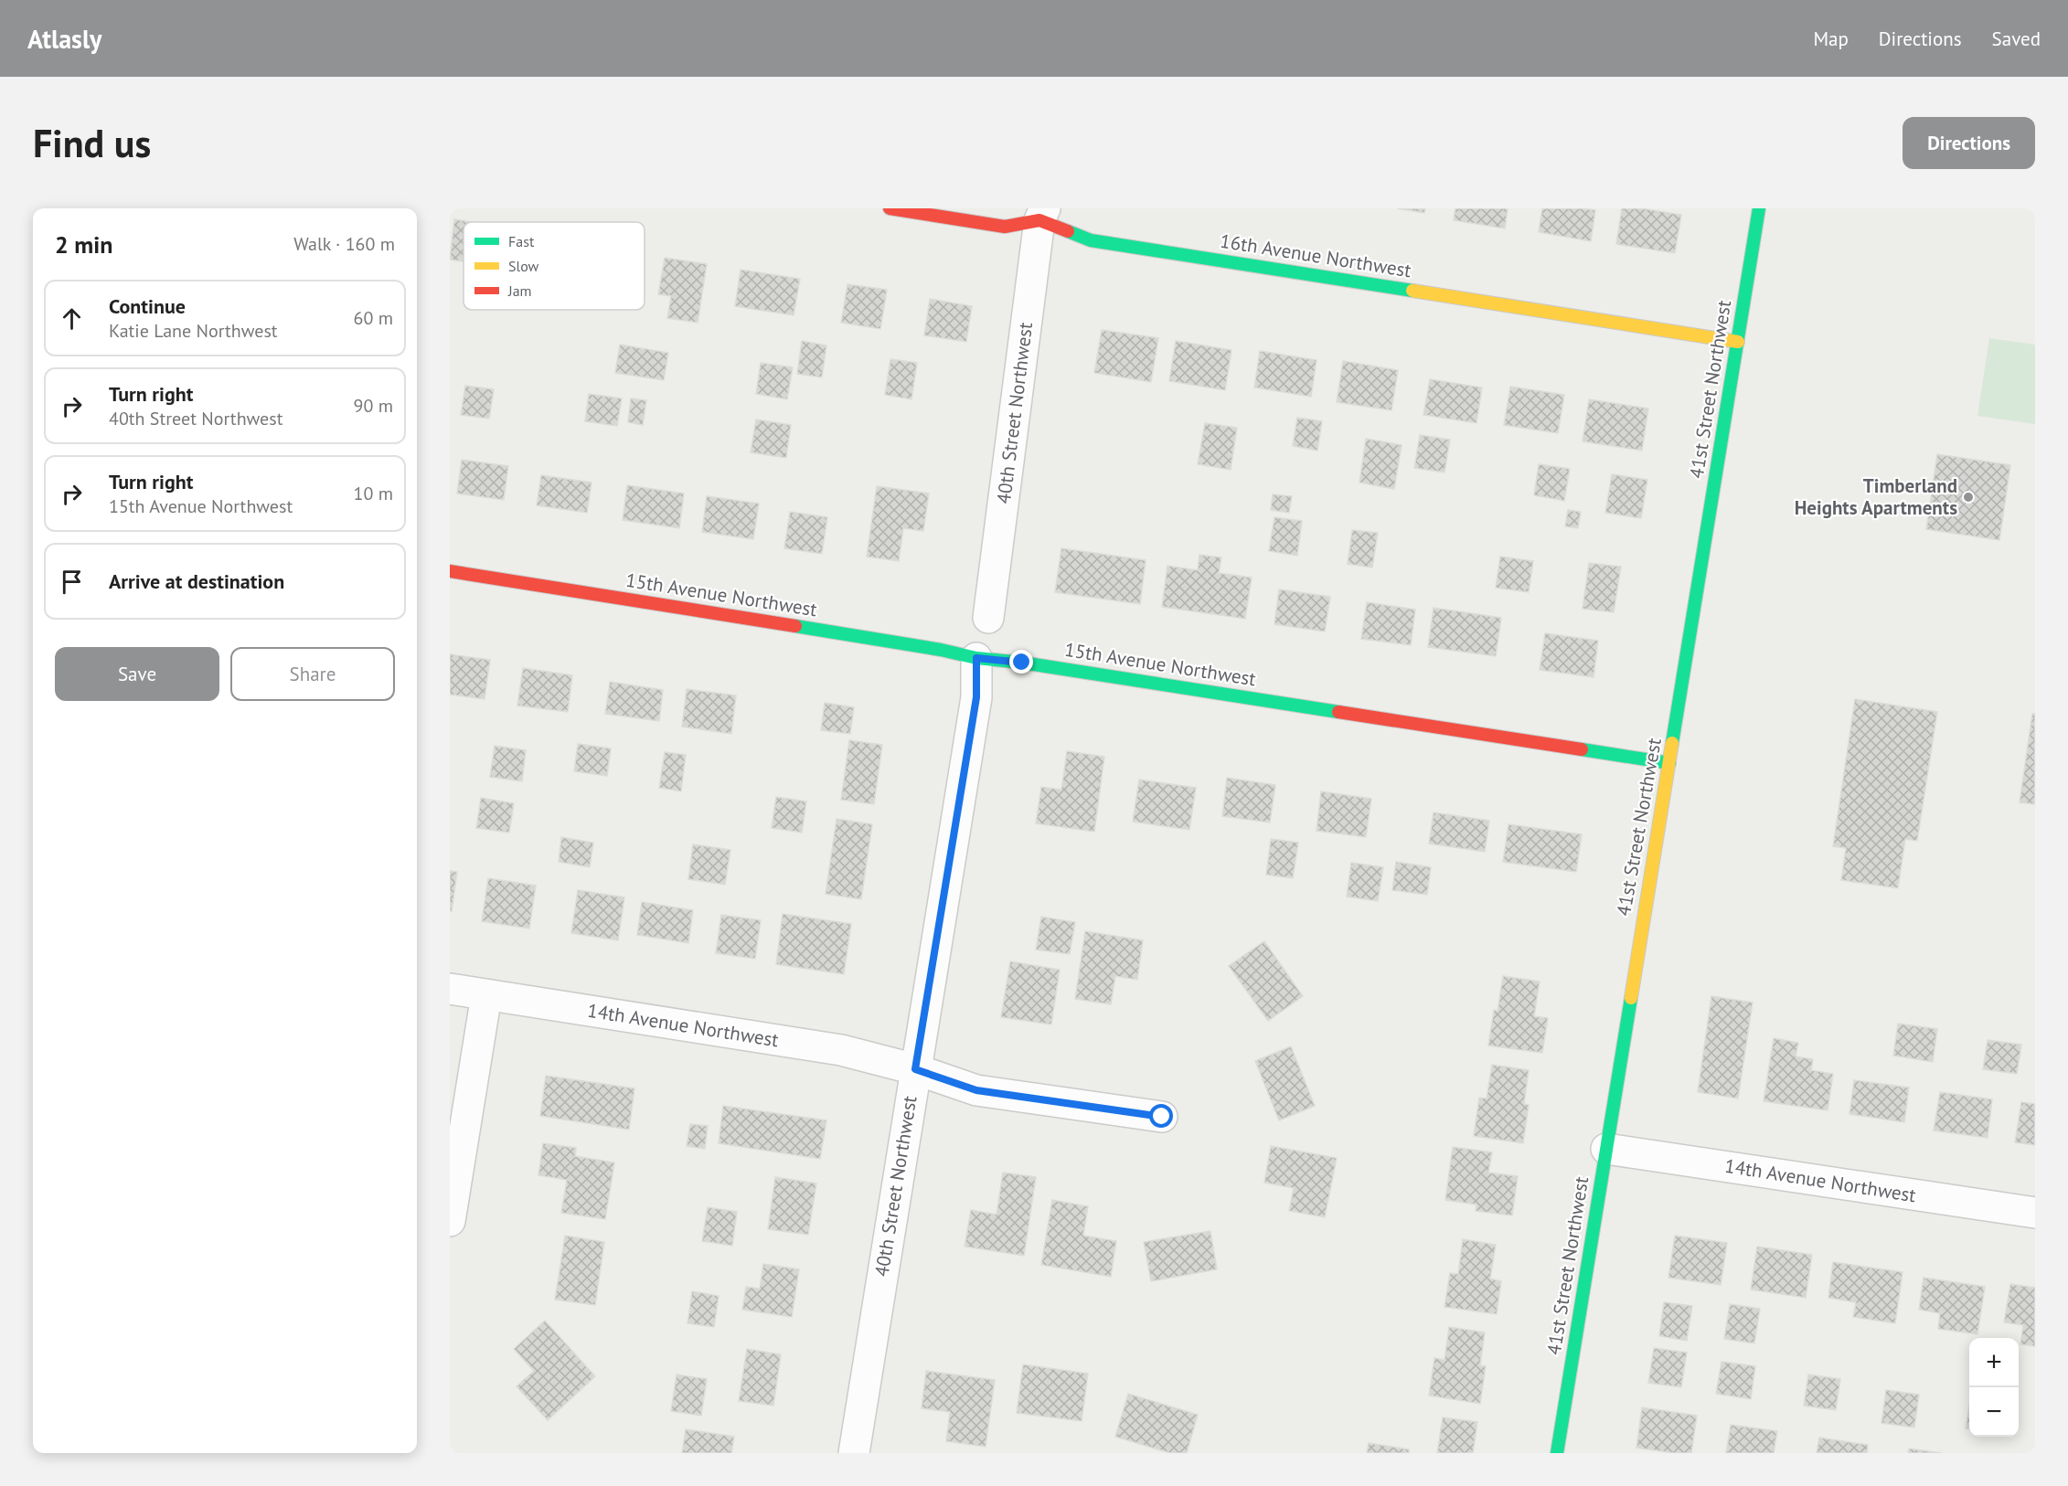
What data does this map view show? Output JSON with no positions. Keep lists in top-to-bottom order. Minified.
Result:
{"streets":{"street":["16th Avenue Northwest","41st Street Northwest","40th Street Northwest","15th Avenue Northwest","14th Avenue Northwest"]},"crossings":[["16th Avenue Northwest","41st Street Northwest"],["16th Avenue Northwest","40th Street Northwest"],["41st Street Northwest","15th Avenue Northwest"],["41st Street Northwest","14th Avenue Northwest"],["40th Street Northwest","15th Avenue Northwest"],["40th Street Northwest","14th Avenue Northwest"]],"places":["Timberland Heights Apartments"],"legend":["Fast","Slow","Jam"],"page":{"header":"Atlasly","nav":["Map","Directions","Saved"],"buttons":["Directions",["Save","Share"]],"title":"Find us","heading":["2 min","Walk · 160 m"],"list":[["Continue","Katie Lane Northwest","60 m"],["Turn right","40th Street Northwest","90 m"],["Turn right","15th Avenue Northwest","10 m"],"Arrive at destination"],"map_buttons":["+","−"]}}
